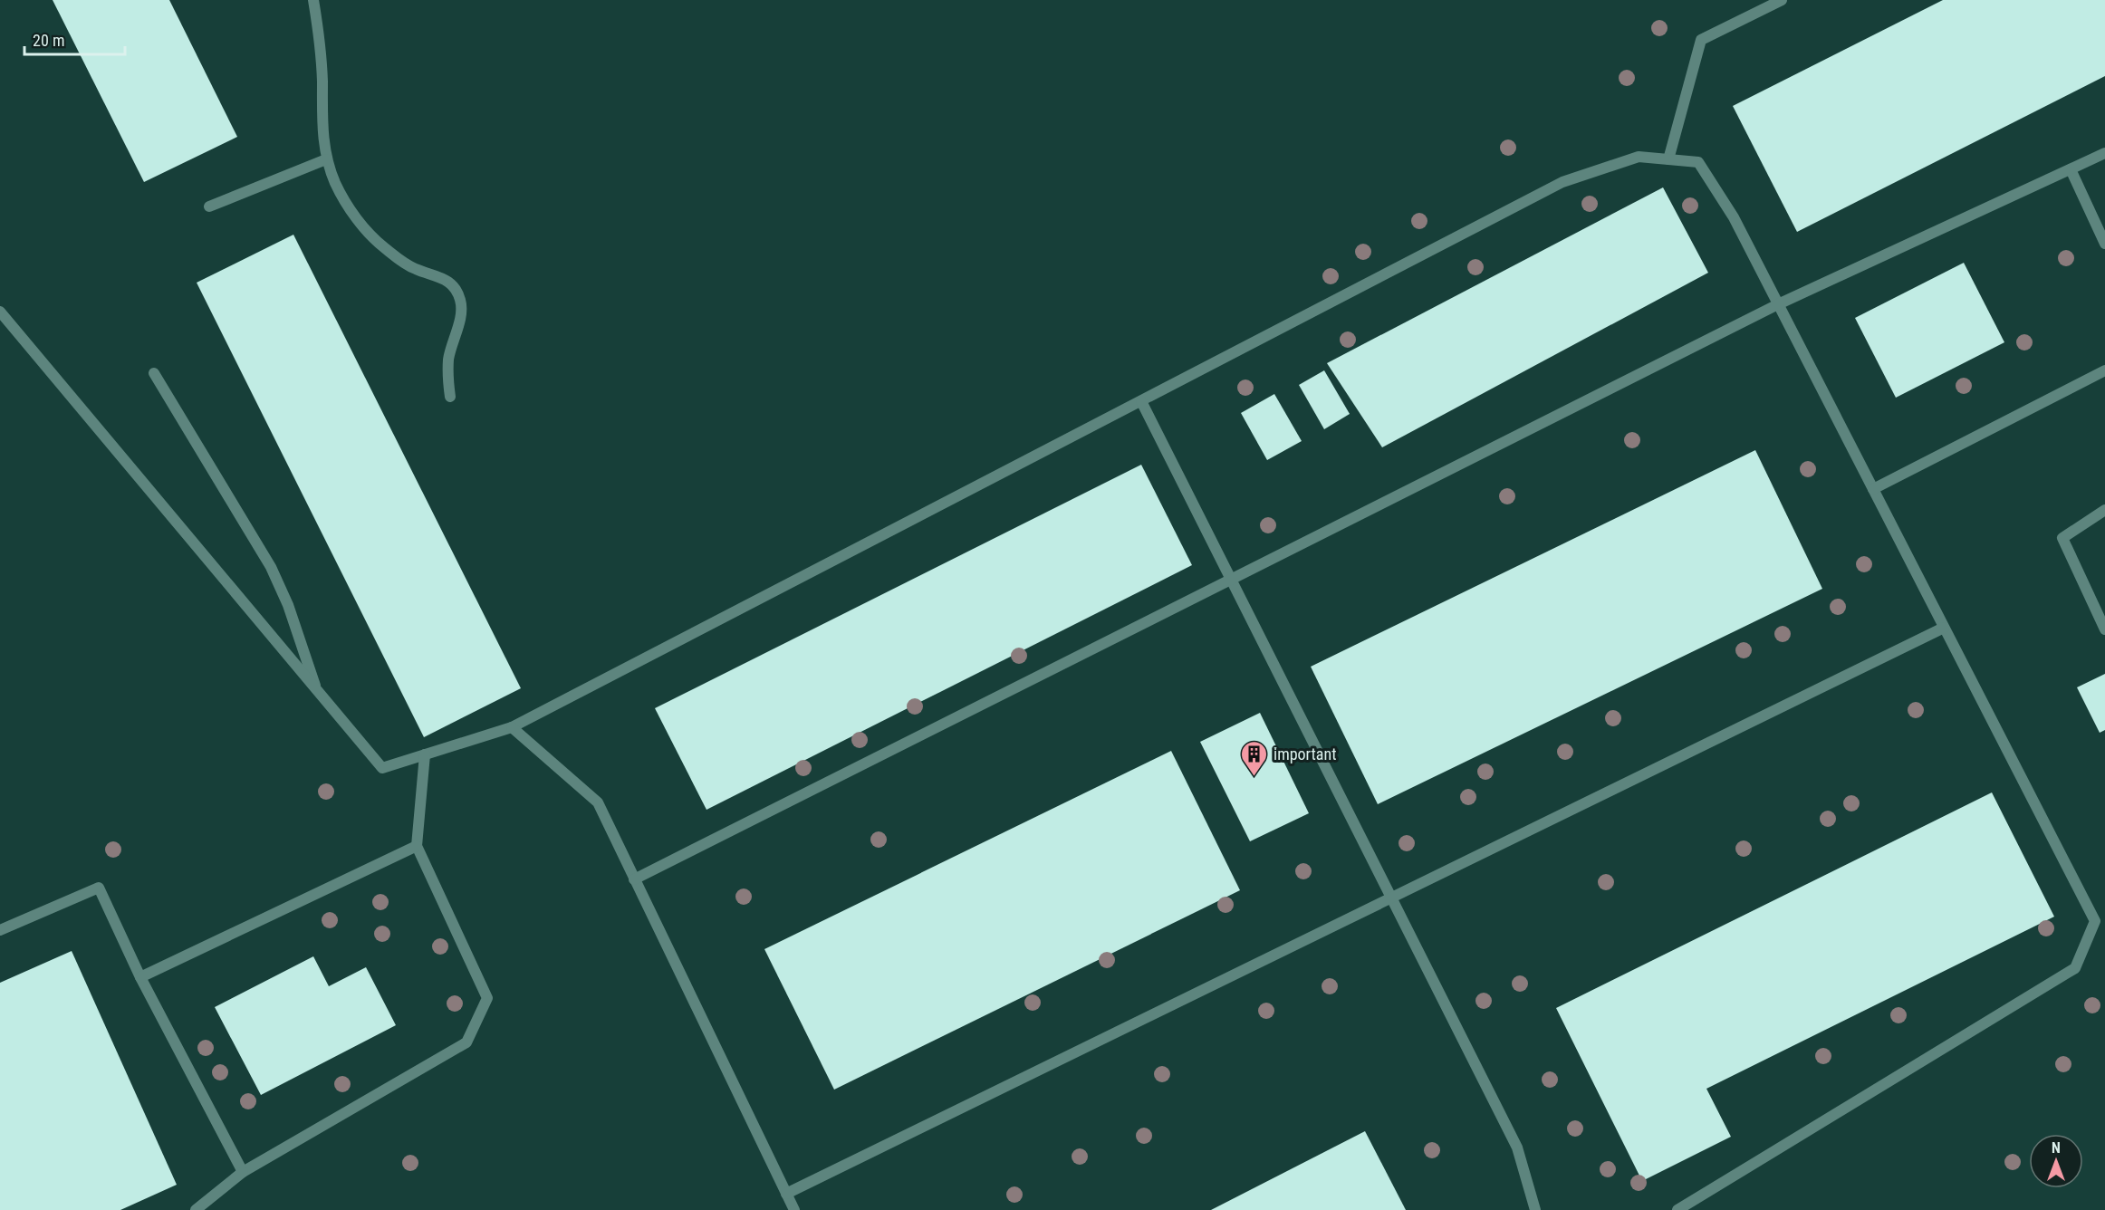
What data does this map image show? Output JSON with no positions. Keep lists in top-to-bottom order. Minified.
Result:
{"places":{"building":["important"]},"scale_bar":"20 m","north":"top"}
